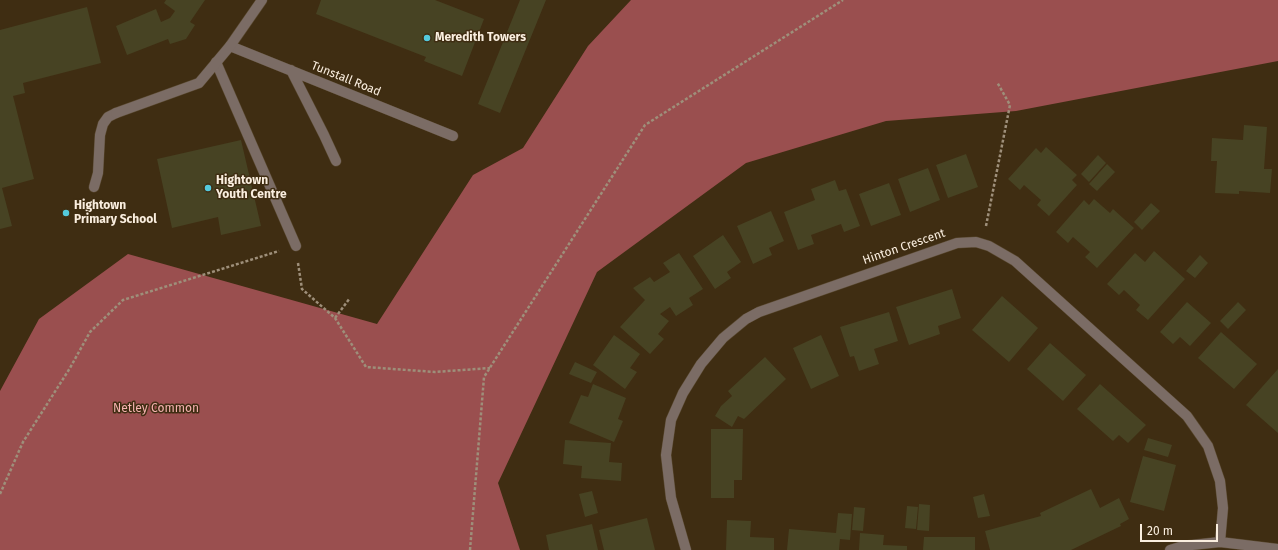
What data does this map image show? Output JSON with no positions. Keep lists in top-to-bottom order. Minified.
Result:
{"streets":{"street":["Tunstall Road","Hinton Crescent"]},"parks":["Netley Common"],"places":["Meredith Towers","Hightown Youth Centre","Hightown Primary School"],"scale_bar":"20 m"}
